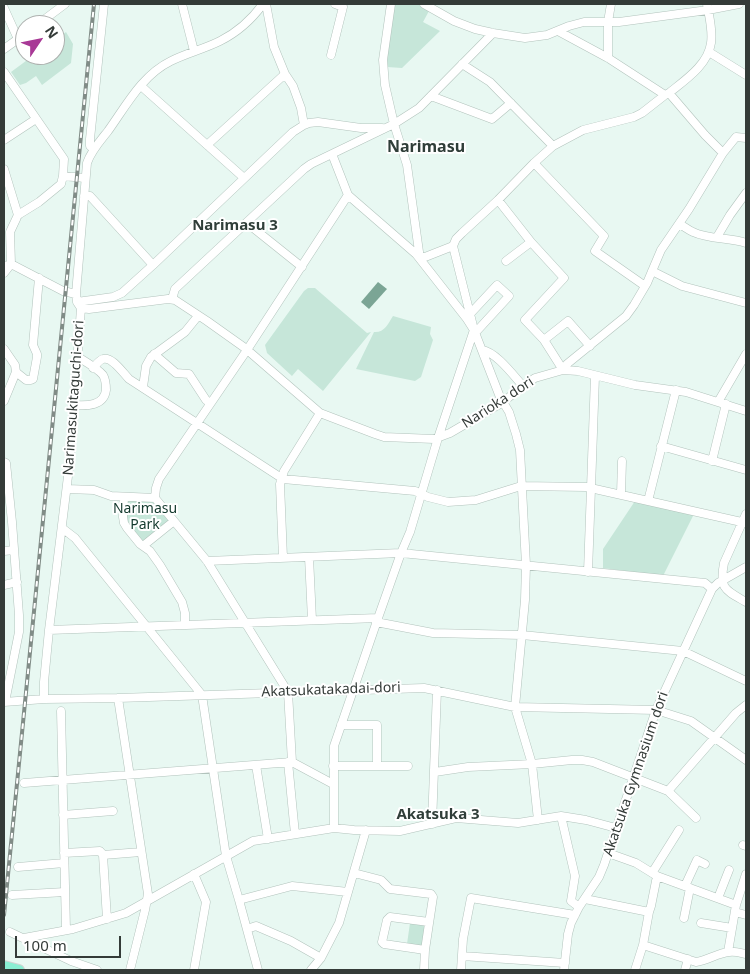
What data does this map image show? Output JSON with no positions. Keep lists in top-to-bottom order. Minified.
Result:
{"streets":{"street":["Narimasukitaguchi-dori","Narioka dori","Akatsukatakadai-dori","Akatsuka Gymnasium dori"]},"crossings":[["Narimasukitaguchi-dori","Akatsukatakadai-dori"],["Akatsukatakadai-dori","Akatsuka Gymnasium dori"]],"districts":["Narimasu","Narimasu 3","Akatsuka 3"],"parks":["Narimasu Park"],"scale_bar":"100 m","north":"top right"}
